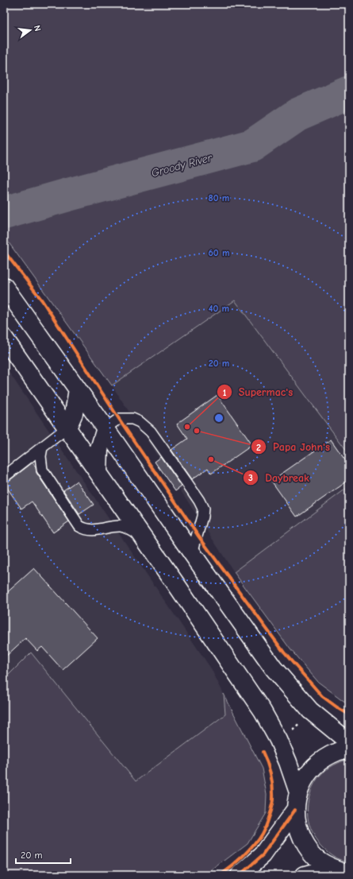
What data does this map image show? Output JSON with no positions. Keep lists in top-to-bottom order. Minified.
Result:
{"water":["Groody River"],"places":["Supermac's","Papa John's","Daybreak"],"scale_bar":"20 m","north":"right","rings":["80 m","60 m","40 m","20 m"]}
